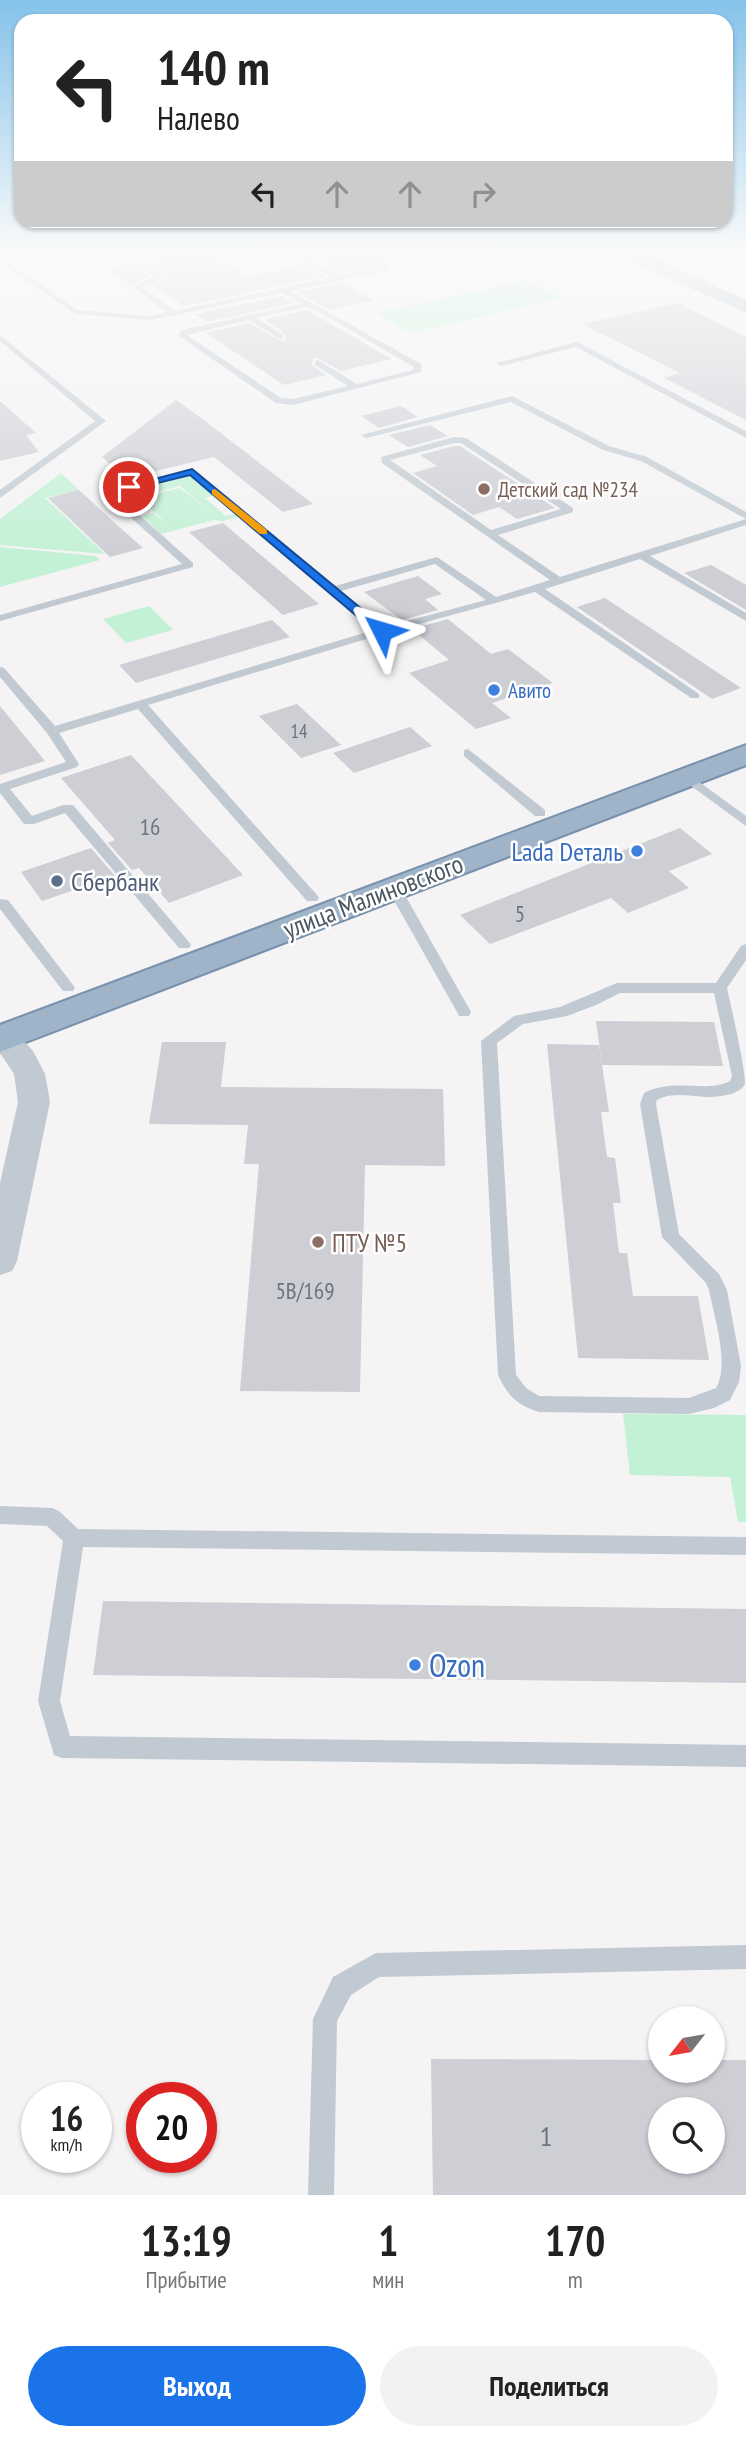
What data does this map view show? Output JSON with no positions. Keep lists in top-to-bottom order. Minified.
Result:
{"streets":{"highway":["улица Малиновского"]},"places":["Детский сад №234","Авито","Lada Dеталь","Сбербанк","ПТУ №5","Ozon"],"house_numbers":["14","16","5","5В/169","1"],"north":"bottom left","page":{"turn":["140 m","Налево"],"speed":"16 km/h","limit":"20","eta":["13:19","Прибытие","1","мин","170","m"],"buttons":["Выход","Поделиться"]}}
